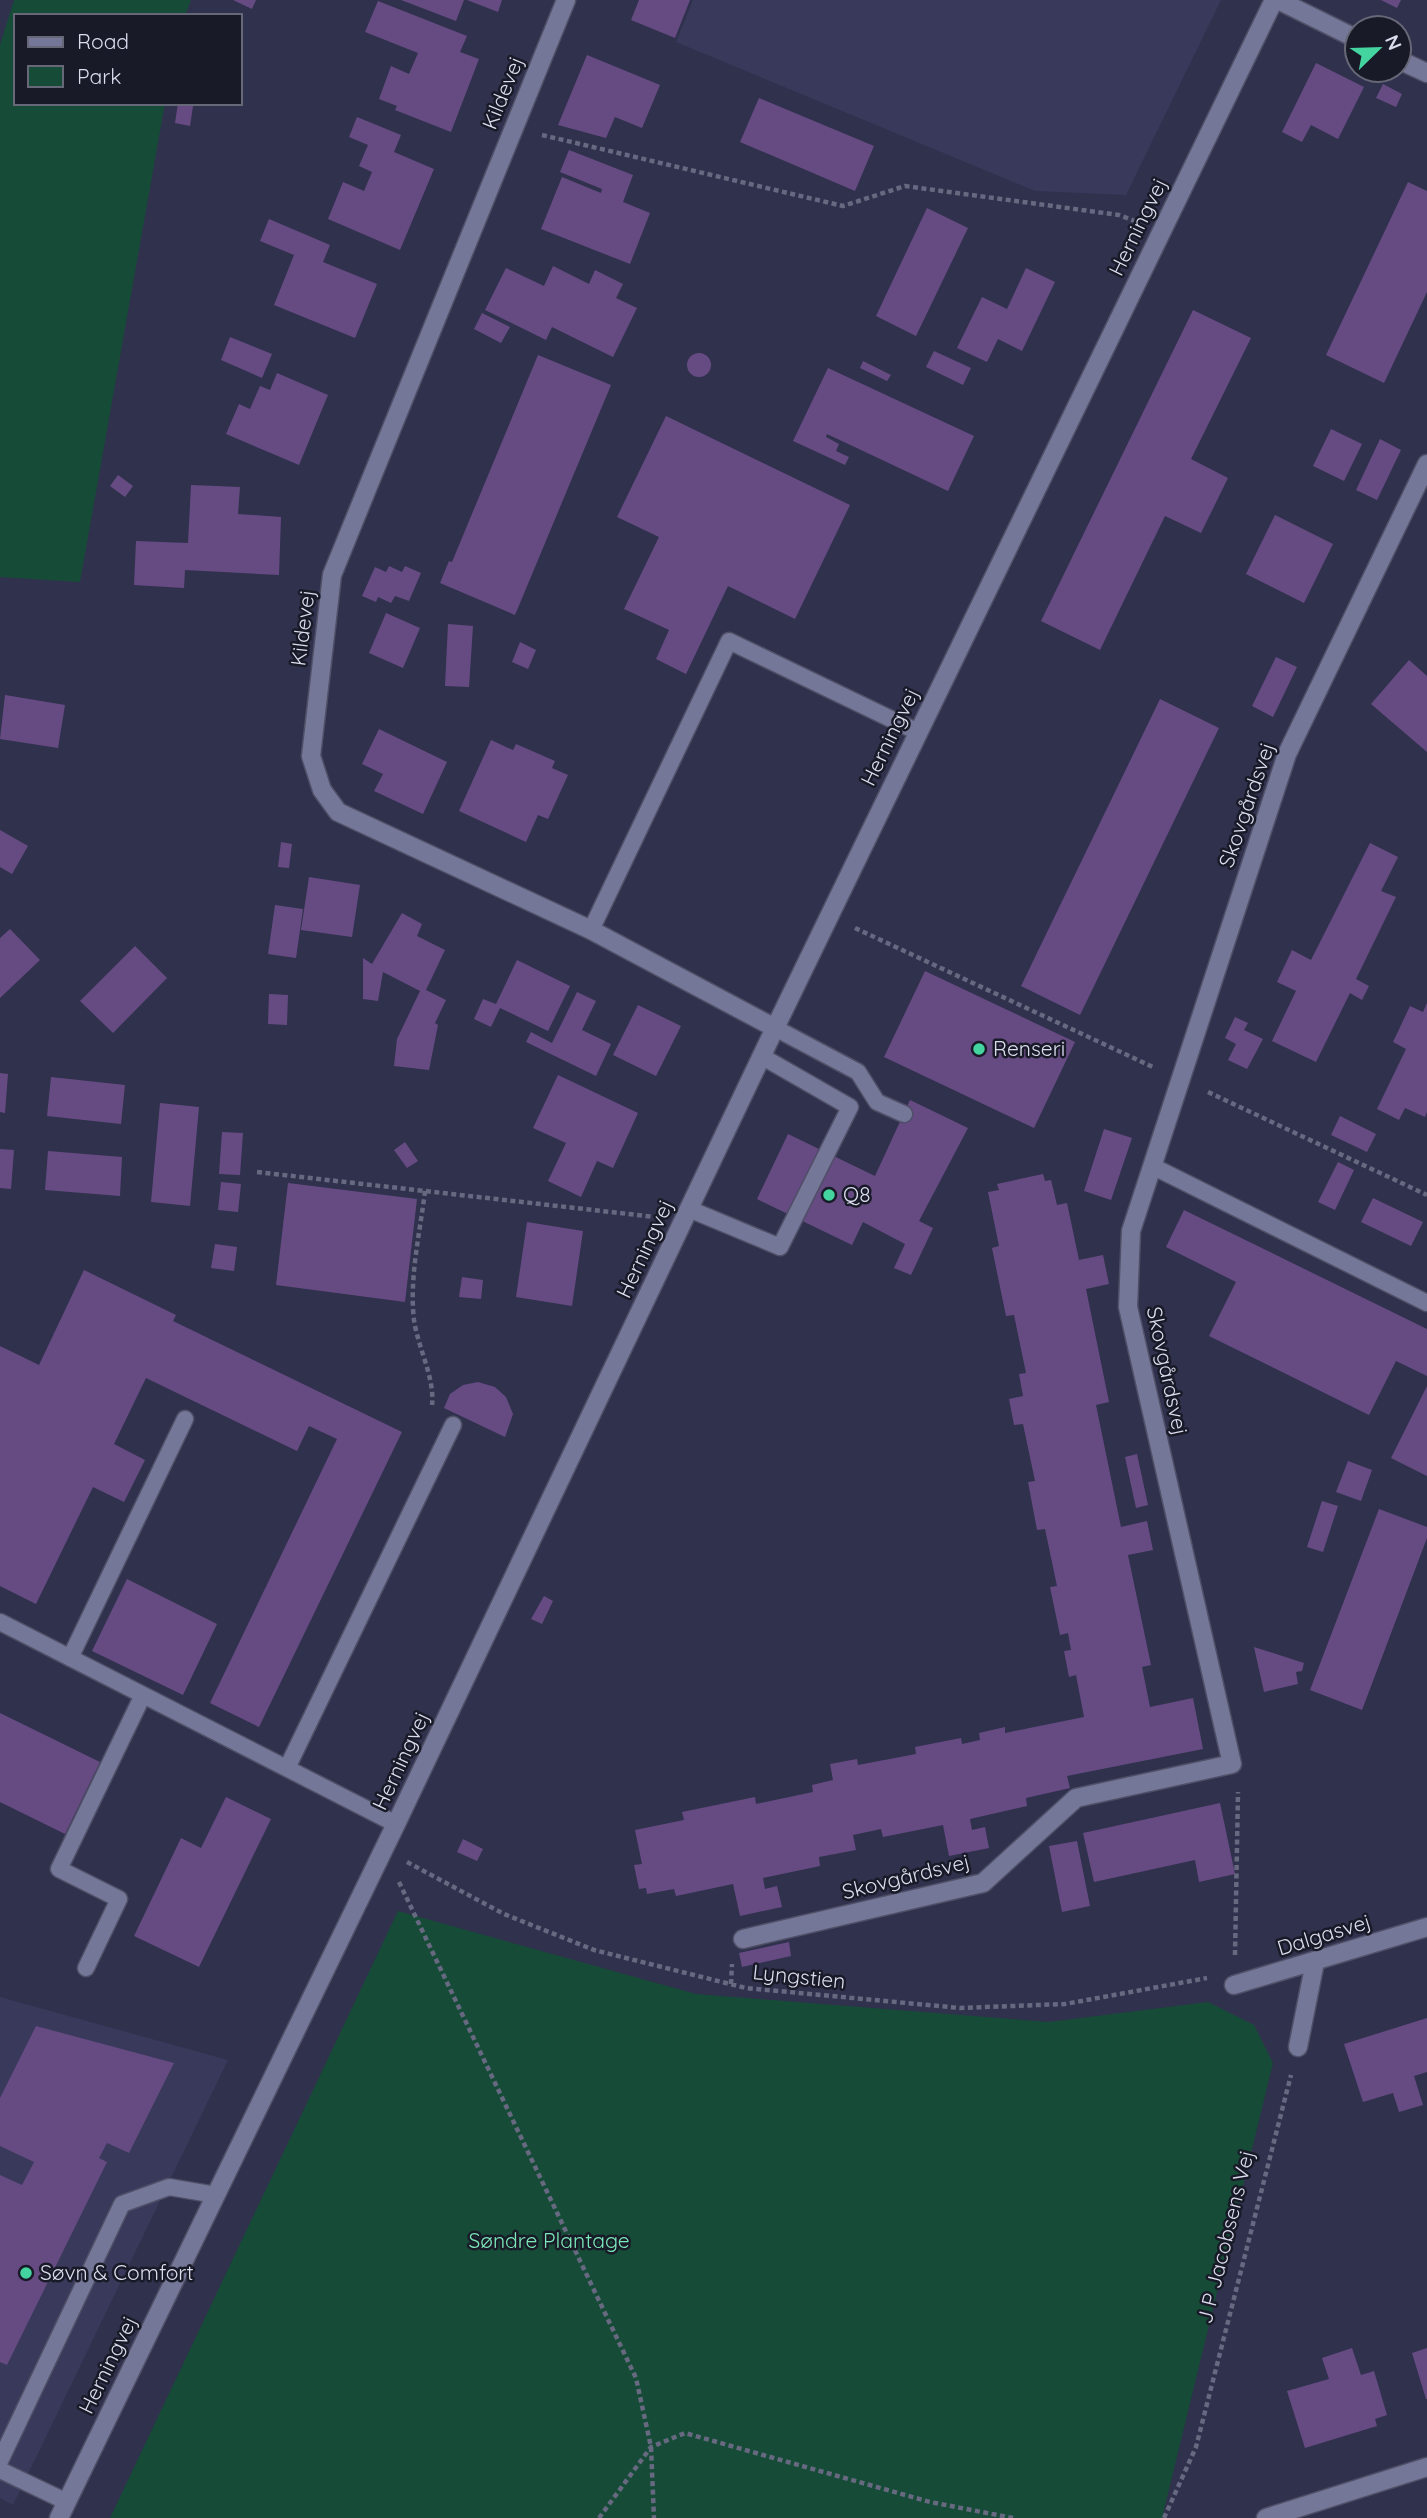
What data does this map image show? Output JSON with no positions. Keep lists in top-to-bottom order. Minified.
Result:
{"streets":{"street":["Kildevej","Herningvej","Skovgårdsvej","Dalgasvej"],"path":["Lyngstien","J P Jacobsens Vej"]},"crossings":[["Kildevej","Herningvej"],["Herningvej","Lyngstien"],["Dalgasvej","Lyngstien"]],"parks":["Søndre Plantage"],"places":["Renseri","Q8","Søvn & Comfort"],"legend":["Road","Park"],"north":"top right"}
